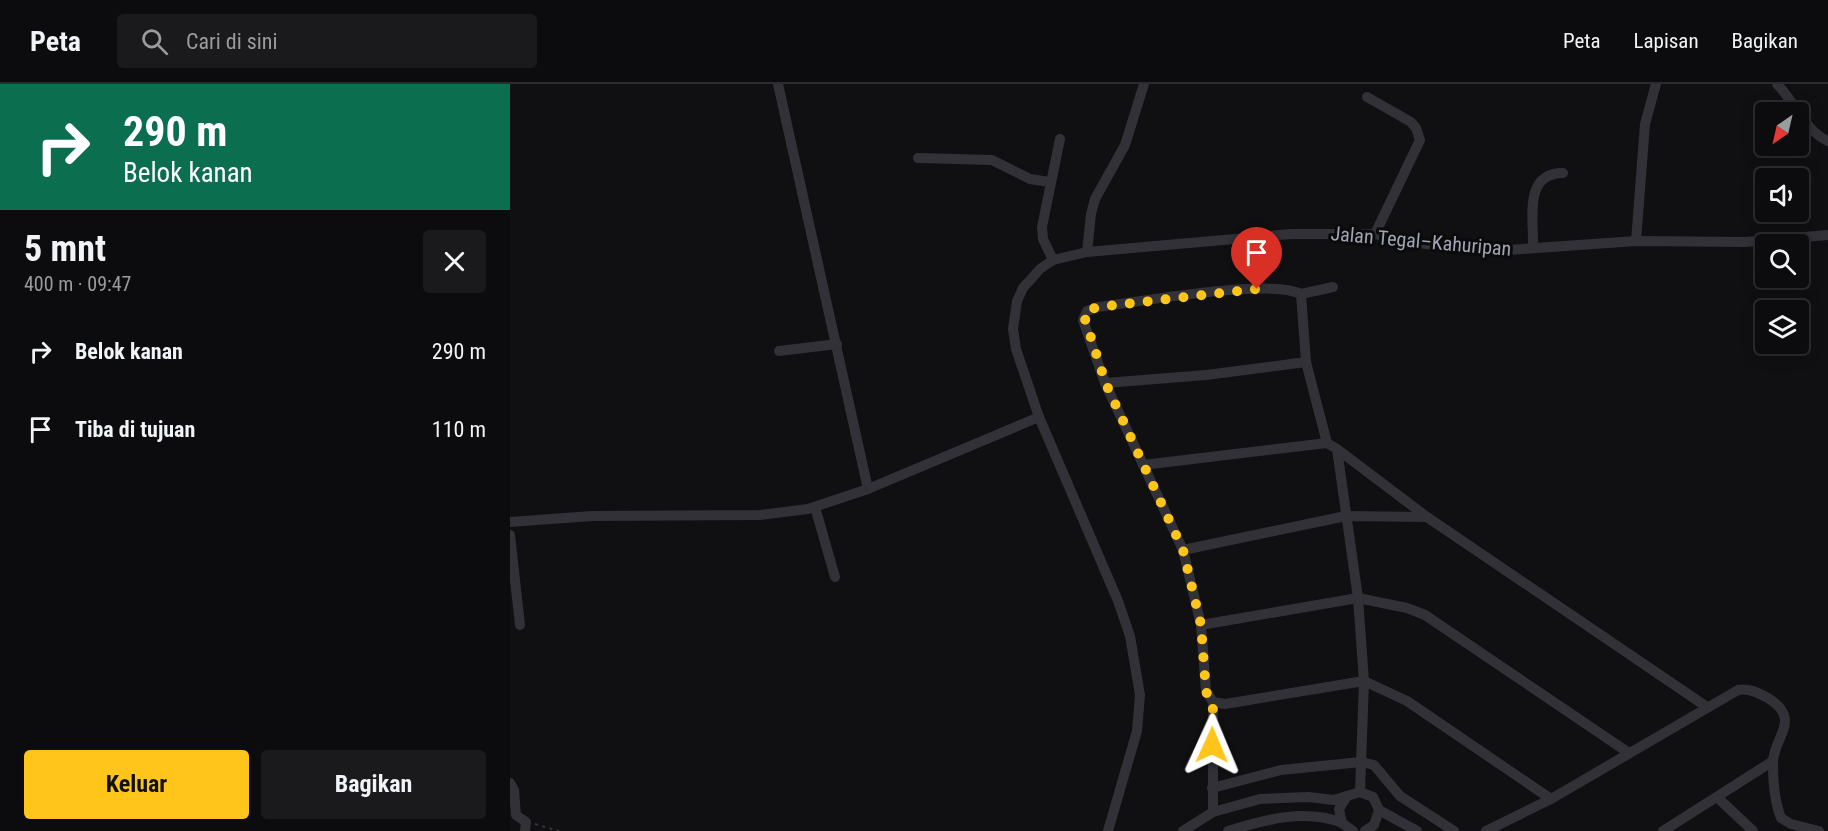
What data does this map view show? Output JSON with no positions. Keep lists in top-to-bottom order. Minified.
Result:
{"streets":{"street":["Jalan Tegal–Kahuripan"]},"north":"bottom left","page":{"header":"Peta","search":"Cari di sini","nav":["Peta","Lapisan","Bagikan"],"turn":["290 m","Belok kanan"],"heading":["5 mnt","400 m · 09:47"],"list":[{"name":"Belok kanan","value":"290 m"},{"name":"Tiba di tujuan","value":"110 m"}],"buttons":["Keluar","Bagikan"]}}
